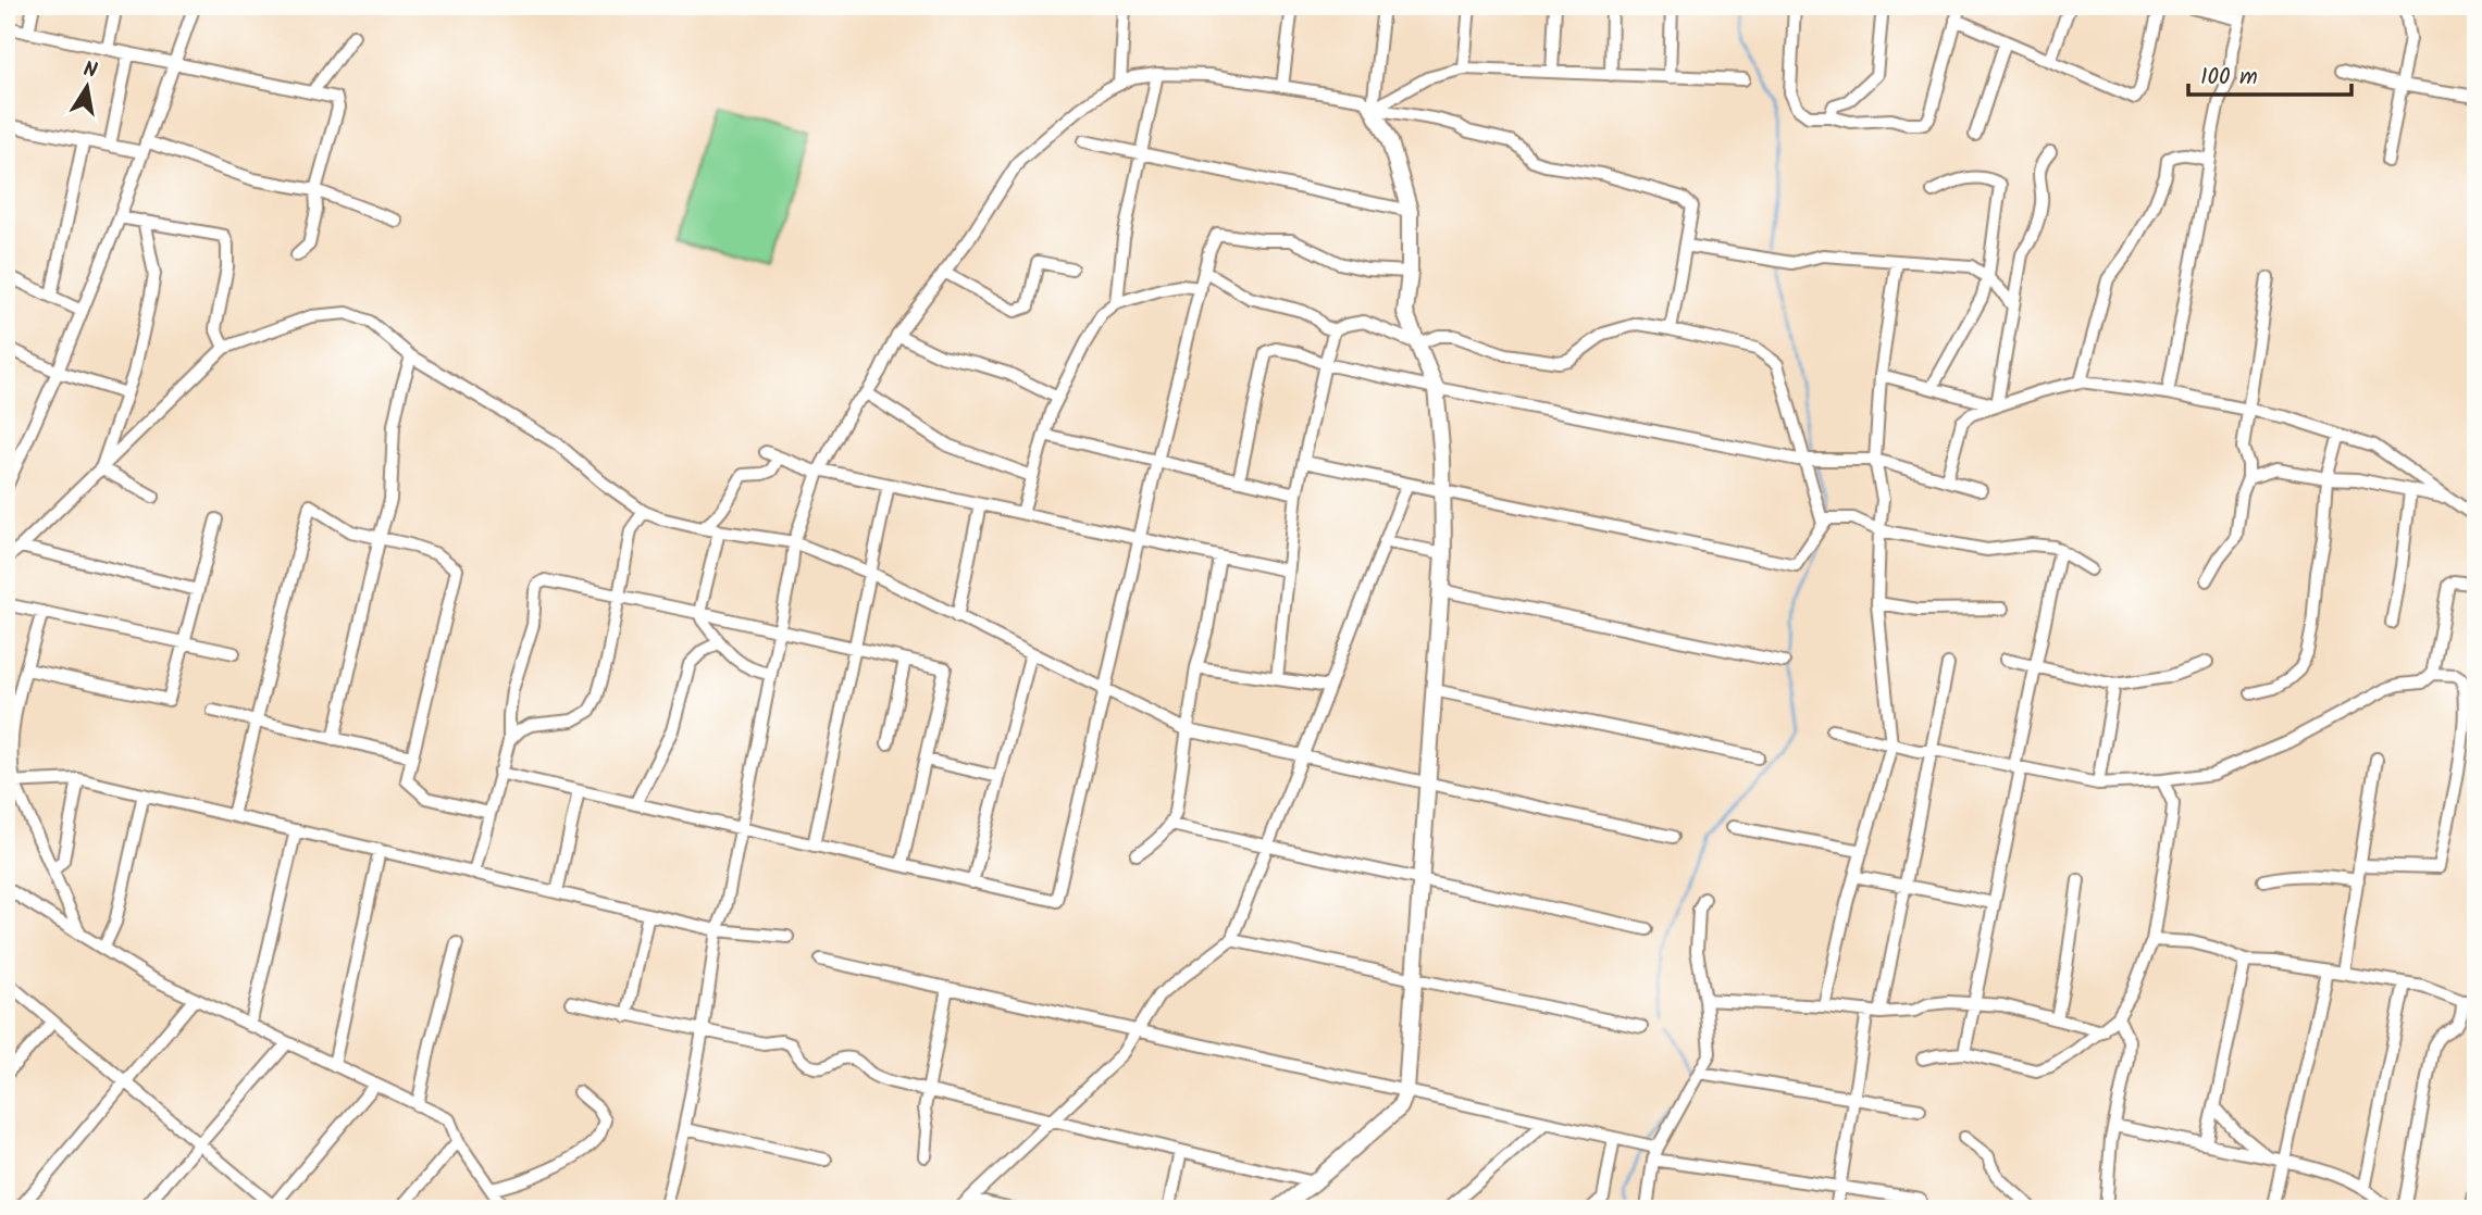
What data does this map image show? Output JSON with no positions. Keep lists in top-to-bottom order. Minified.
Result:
{"scale_bar":"100 m","north":"top"}
